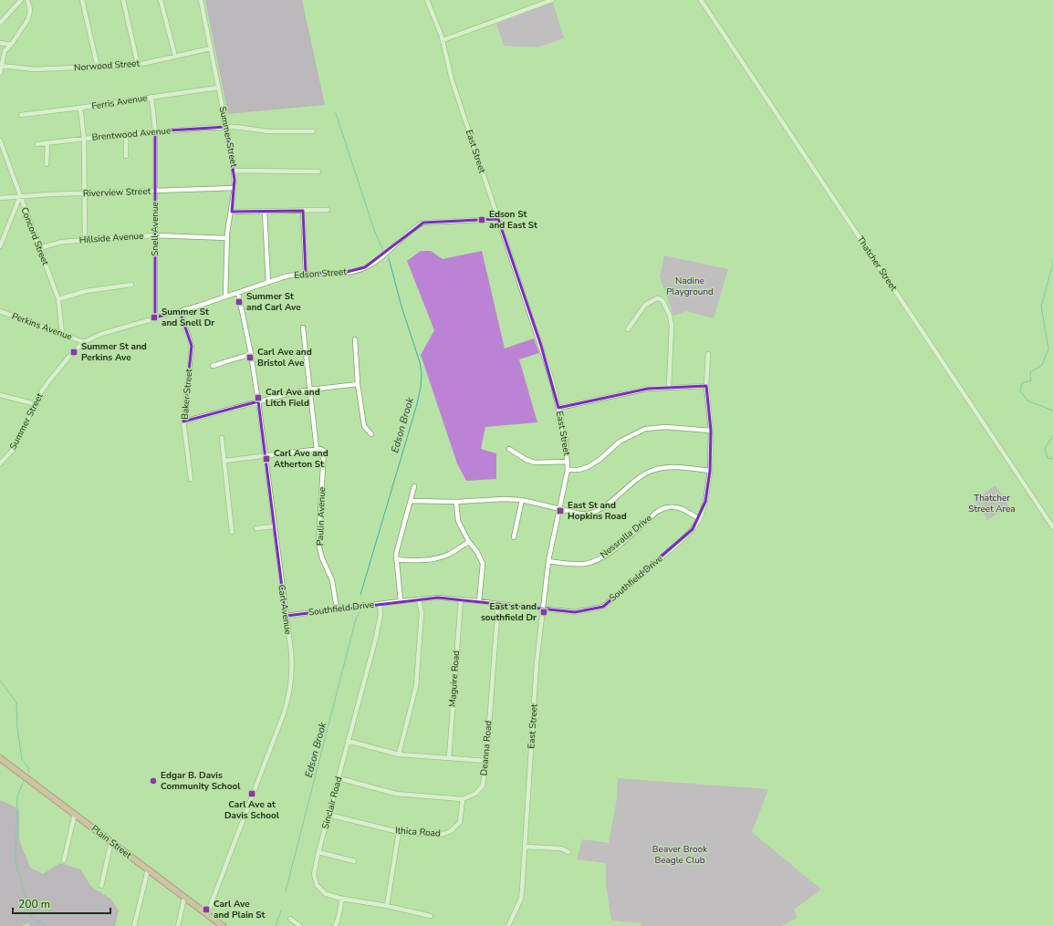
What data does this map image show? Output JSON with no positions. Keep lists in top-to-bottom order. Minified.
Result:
{"streets":{"main road":["Plain Street"],"street":["Norwood Street","Ferris Avenue","Brentwood Avenue","Summer Street","East Street","Riverview Street","Snell Avenue","Concord Street","Hillside Avenue","Thatcher Street","Edson Street","Perkins Avenue","Baker Street","Paulin Avenue","Nessralla Drive","Southfield Drive","Carl Avenue","Maguire Road","Deanna Road","Sinclair Road","Ithica Road"]},"crossings":[["Norwood Street","Summer Street"],["Ferris Avenue","Summer Street"],["Ferris Avenue","Snell Avenue"],["Brentwood Avenue","Summer Street"],["Brentwood Avenue","Snell Avenue"],["Summer Street","Riverview Street"],["Summer Street","Snell Avenue"],["Summer Street","Hillside Avenue"],["Summer Street","Edson Street"],["Summer Street","Perkins Avenue"],["Summer Street","Baker Street"],["Summer Street","Carl Avenue"],["East Street","Edson Street"],["East Street","Nessralla Drive"],["East Street","Southfield Drive"],["Riverview Street","Snell Avenue"],["Riverview Street","Concord Street"],["Snell Avenue","Hillside Avenue"],["Concord Street","Hillside Avenue"],["Concord Street","Perkins Avenue"],["Edson Street","Carl Avenue"],["Paulin Avenue","Southfield Drive"],["Nessralla Drive","Southfield Drive"],["Southfield Drive","Carl Avenue"],["Southfield Drive","Maguire Road"],["Southfield Drive","Deanna Road"],["Southfield Drive","Sinclair Road"],["Carl Avenue","Plain Street"],["Deanna Road","Ithica Road"],["Sinclair Road","Ithica Road"]],"water":["Edson Brook"],"parks":["Nadine Playground","Thatcher Street Area","Beaver Brook Beagle Club"],"places":{"transit":["Edson St and East St","Summer St and Carl Ave","Summer St and Snell Dr","Summer St and Perkins Ave","Carl Ave and Bristol Ave","Carl Ave and Litch Field","Carl Ave and Atherton St","East St and Hopkins Road","East st and southfield Dr","Carl Ave at Davis School","Carl Ave and Plain St"],"other":["Edgar B. Davis Community School"]},"scale_bar":"200 m"}
